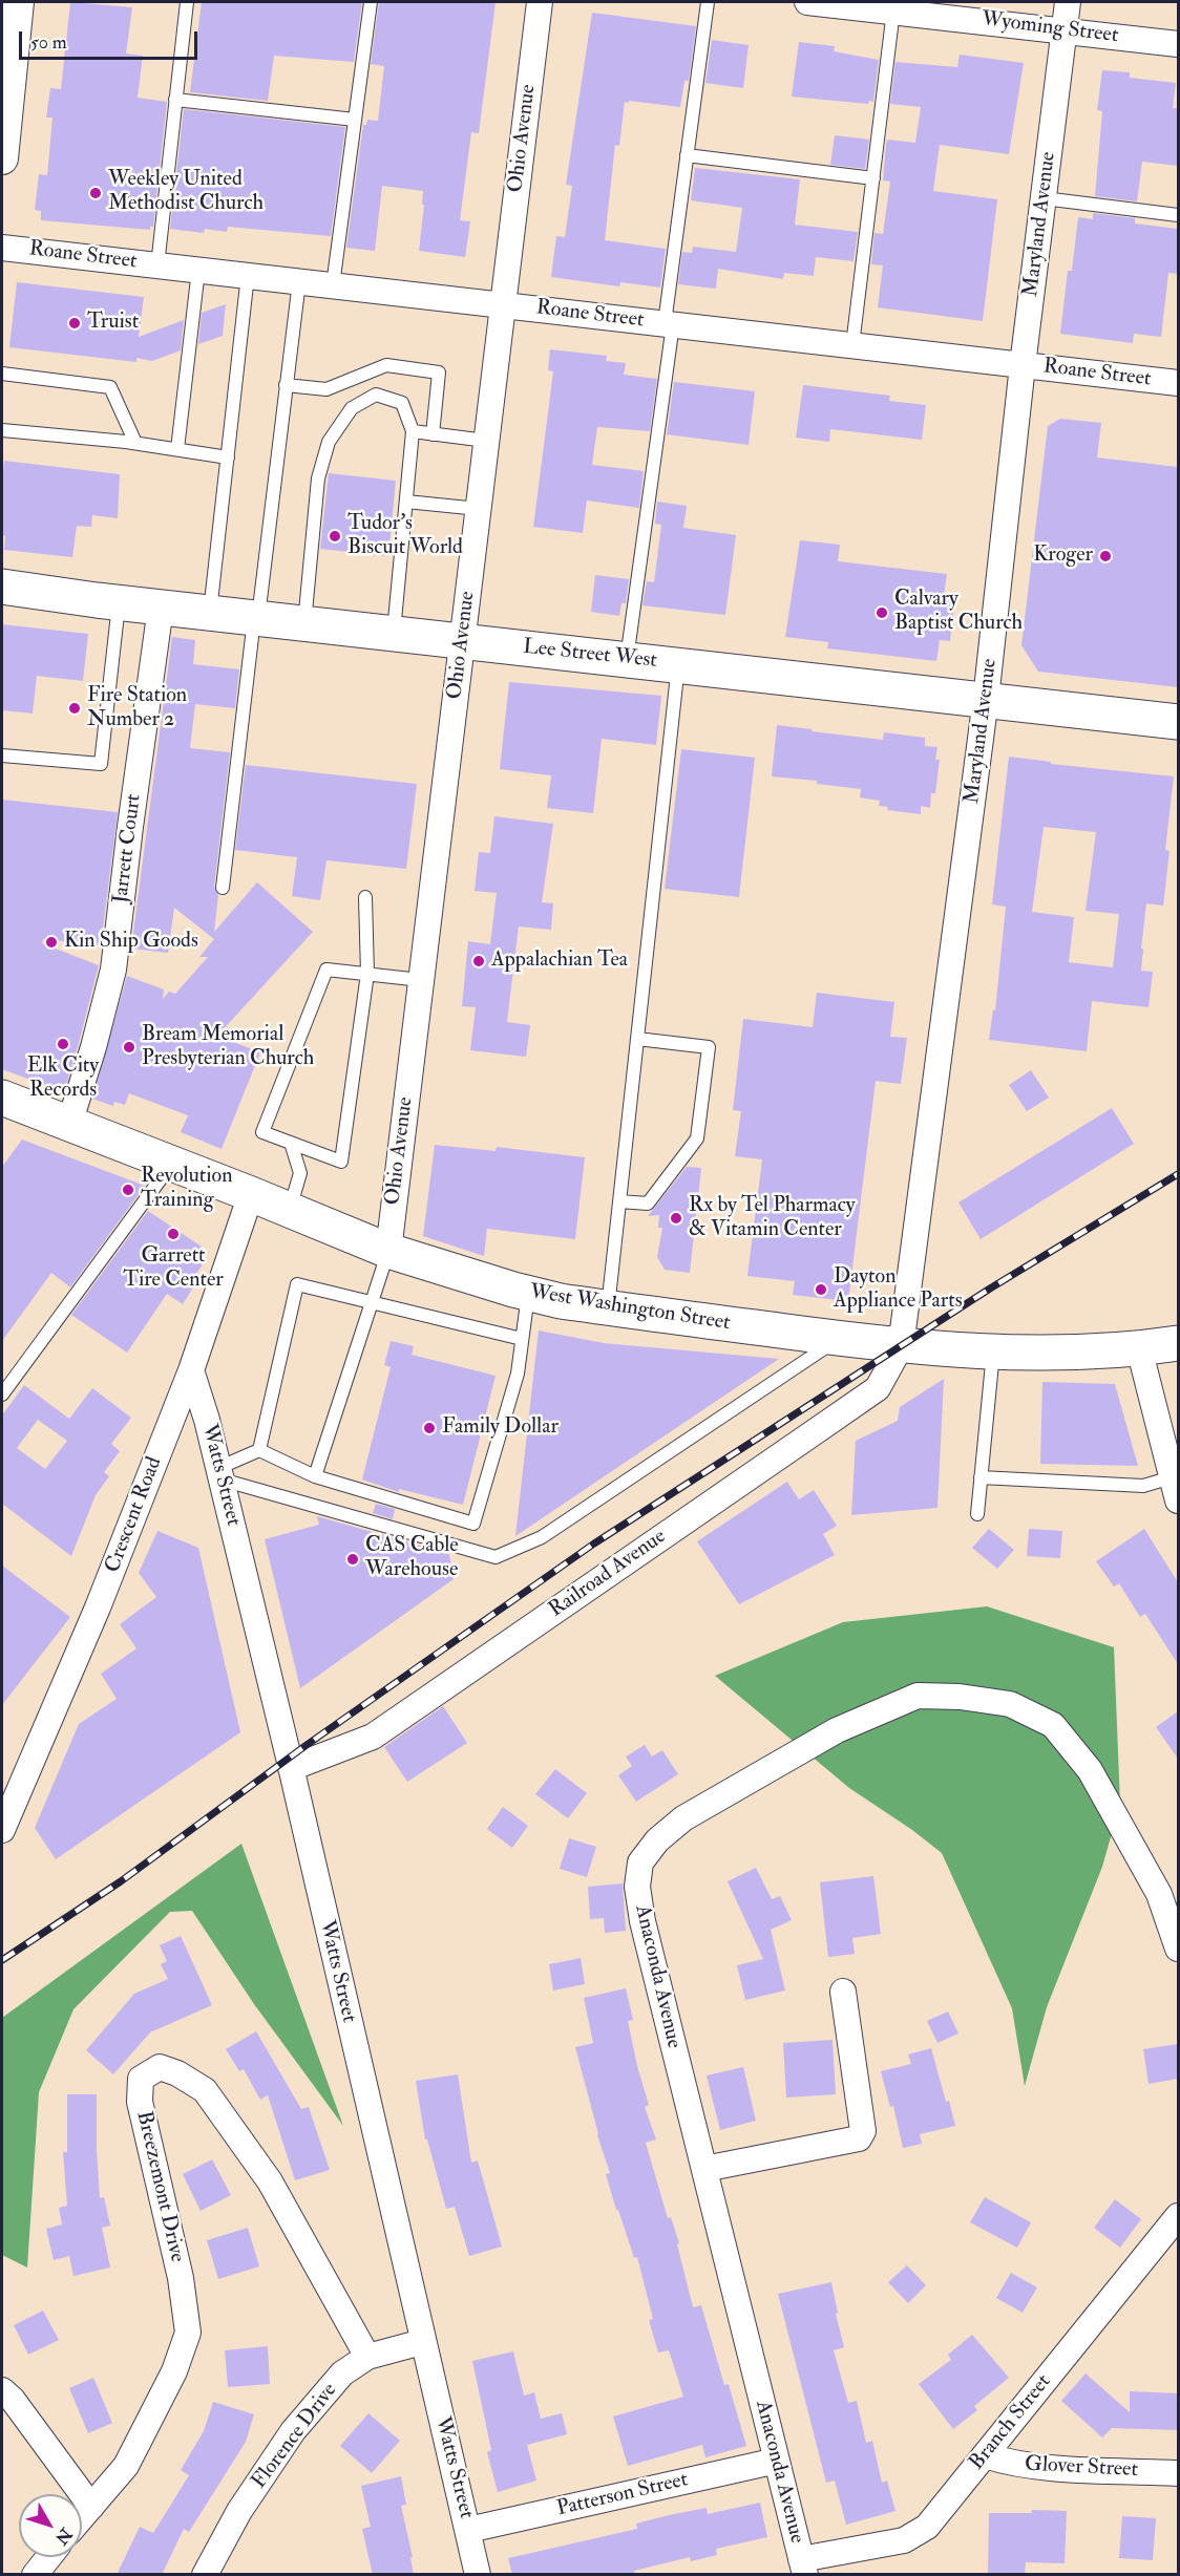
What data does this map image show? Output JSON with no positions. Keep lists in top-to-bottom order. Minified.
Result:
{"streets":{"main road":["Lee Street West","West Washington Street"],"street":["Wyoming Street","Ohio Avenue","Maryland Avenue","Roane Street","Jarrett Court","Watts Street","Crescent Road","Railroad Avenue","Anaconda Avenue","Breezemont Drive","Branch Street","Florence Drive","Glover Street","Patterson Street"]},"crossings":[["Wyoming Street","Maryland Avenue"],["Ohio Avenue","Roane Street"],["Ohio Avenue","Lee Street West"],["Ohio Avenue","West Washington Street"],["Maryland Avenue","Roane Street"],["Maryland Avenue","Lee Street West"],["Maryland Avenue","West Washington Street"],["Maryland Avenue","Railroad Avenue"],["Lee Street West","Jarrett Court"],["Jarrett Court","West Washington Street"],["West Washington Street","Crescent Road"],["West Washington Street","Railroad Avenue"],["Watts Street","Crescent Road"],["Watts Street","Railroad Avenue"],["Watts Street","Florence Drive"],["Watts Street","Patterson Street"],["Anaconda Avenue","Branch Street"],["Anaconda Avenue","Patterson Street"],["Breezemont Drive","Florence Drive"],["Branch Street","Glover Street"]],"places":["Weekley United Methodist Church","Truist","Tudor's Biscuit World","Kroger","Calvary Baptist Church","Fire Station Number 2","Kin Ship Goods","Appalachian Tea","Elk City Records","Bream Memorial Presbyterian Church","Revolution Training","Rx by Tel Pharmacy & Vitamin Center","Garrett Tire Center","Dayton Appliance Parts","Family Dollar","CAS Cable Warehouse"],"scale_bar":"50 m","north":"bottom right"}
